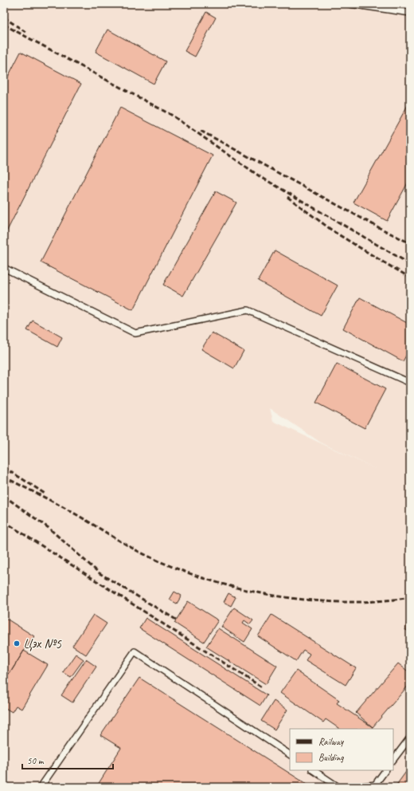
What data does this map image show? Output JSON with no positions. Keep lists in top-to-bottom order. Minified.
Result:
{"places":["Цэх №5"],"legend":["Railway","Building"],"scale_bar":"50 m"}
